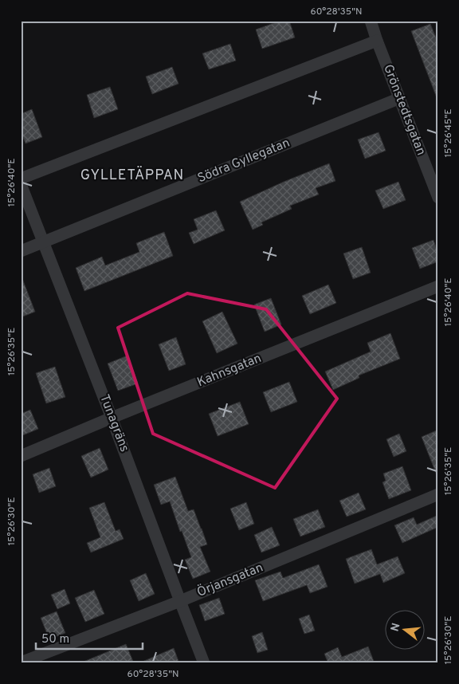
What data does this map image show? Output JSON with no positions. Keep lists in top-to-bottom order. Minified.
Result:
{"streets":{"street":["Grönstedtsgatan","Södra Gyllegatan","Kahnsgatan","Tunagräns","Örjansgatan"]},"crossings":[["Grönstedtsgatan","Södra Gyllegatan"],["Södra Gyllegatan","Tunagräns"],["Kahnsgatan","Tunagräns"],["Tunagräns","Örjansgatan"]],"districts":["GYLLETÄPPAN"],"scale_bar":"50 m","north":"left","coordinates":["60°28'35\"N","15°26'45\"E","15°26'40\"E","15°26'35\"E","15°26'30\"E"]}
